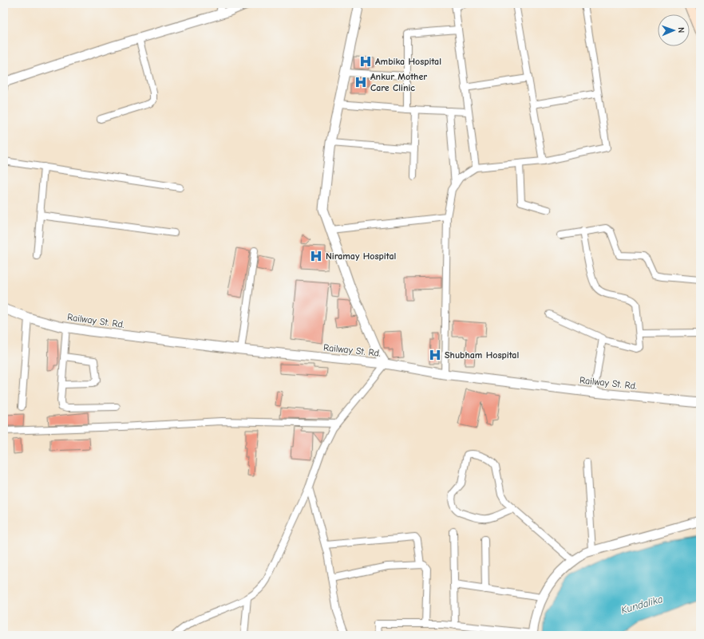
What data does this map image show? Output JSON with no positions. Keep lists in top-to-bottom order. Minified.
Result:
{"streets":{"street":["Railway St. Rd."]},"water":["Kundalika"],"places":{"hospital":["Ambika Hospital","Ankur Mother Care Clinic","Niramay Hospital","Shubham Hospital"]},"north":"right"}
